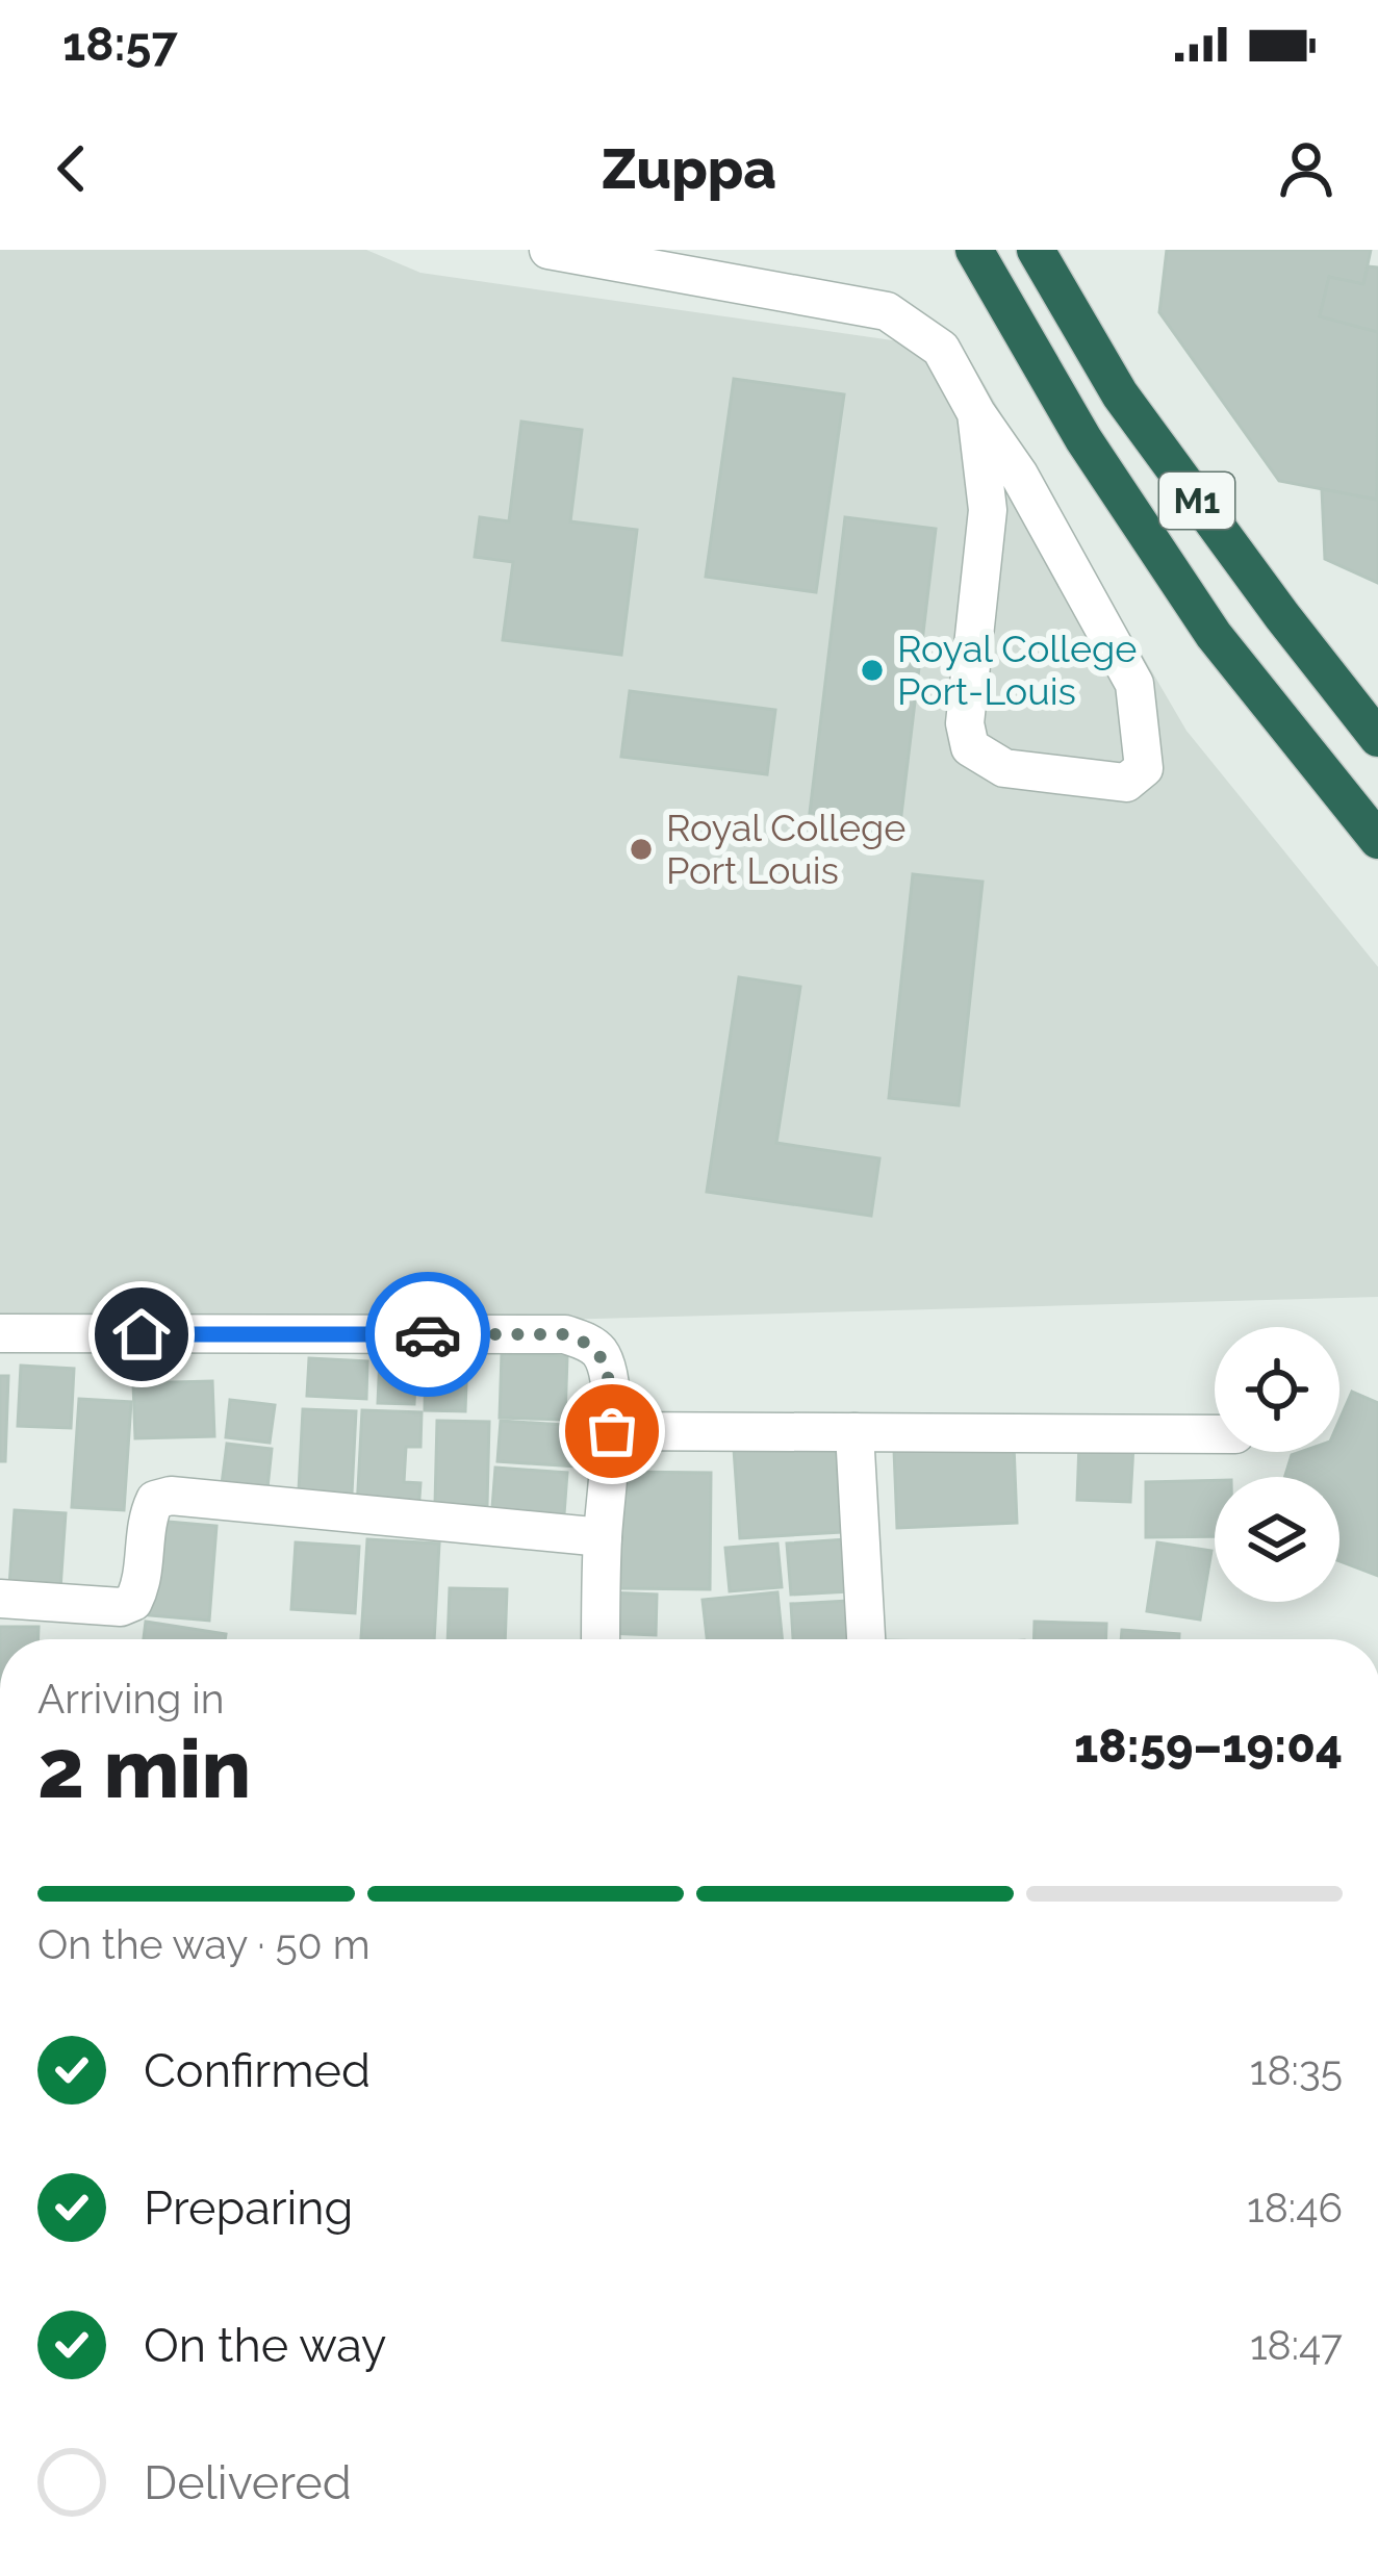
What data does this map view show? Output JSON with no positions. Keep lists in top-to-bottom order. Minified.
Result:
{"streets":{"highway":["M1"]},"places":["Royal College Port-Louis","Royal College Port Louis"],"page":{"status":"18:57","header":"Zuppa","heading":["2 min","Arriving in","18:59–19:04"],"bar":"On the way · 50 m","list":[["Confirmed","18:35"],["Preparing","18:46"],["On the way","18:47"],"Delivered"]}}
